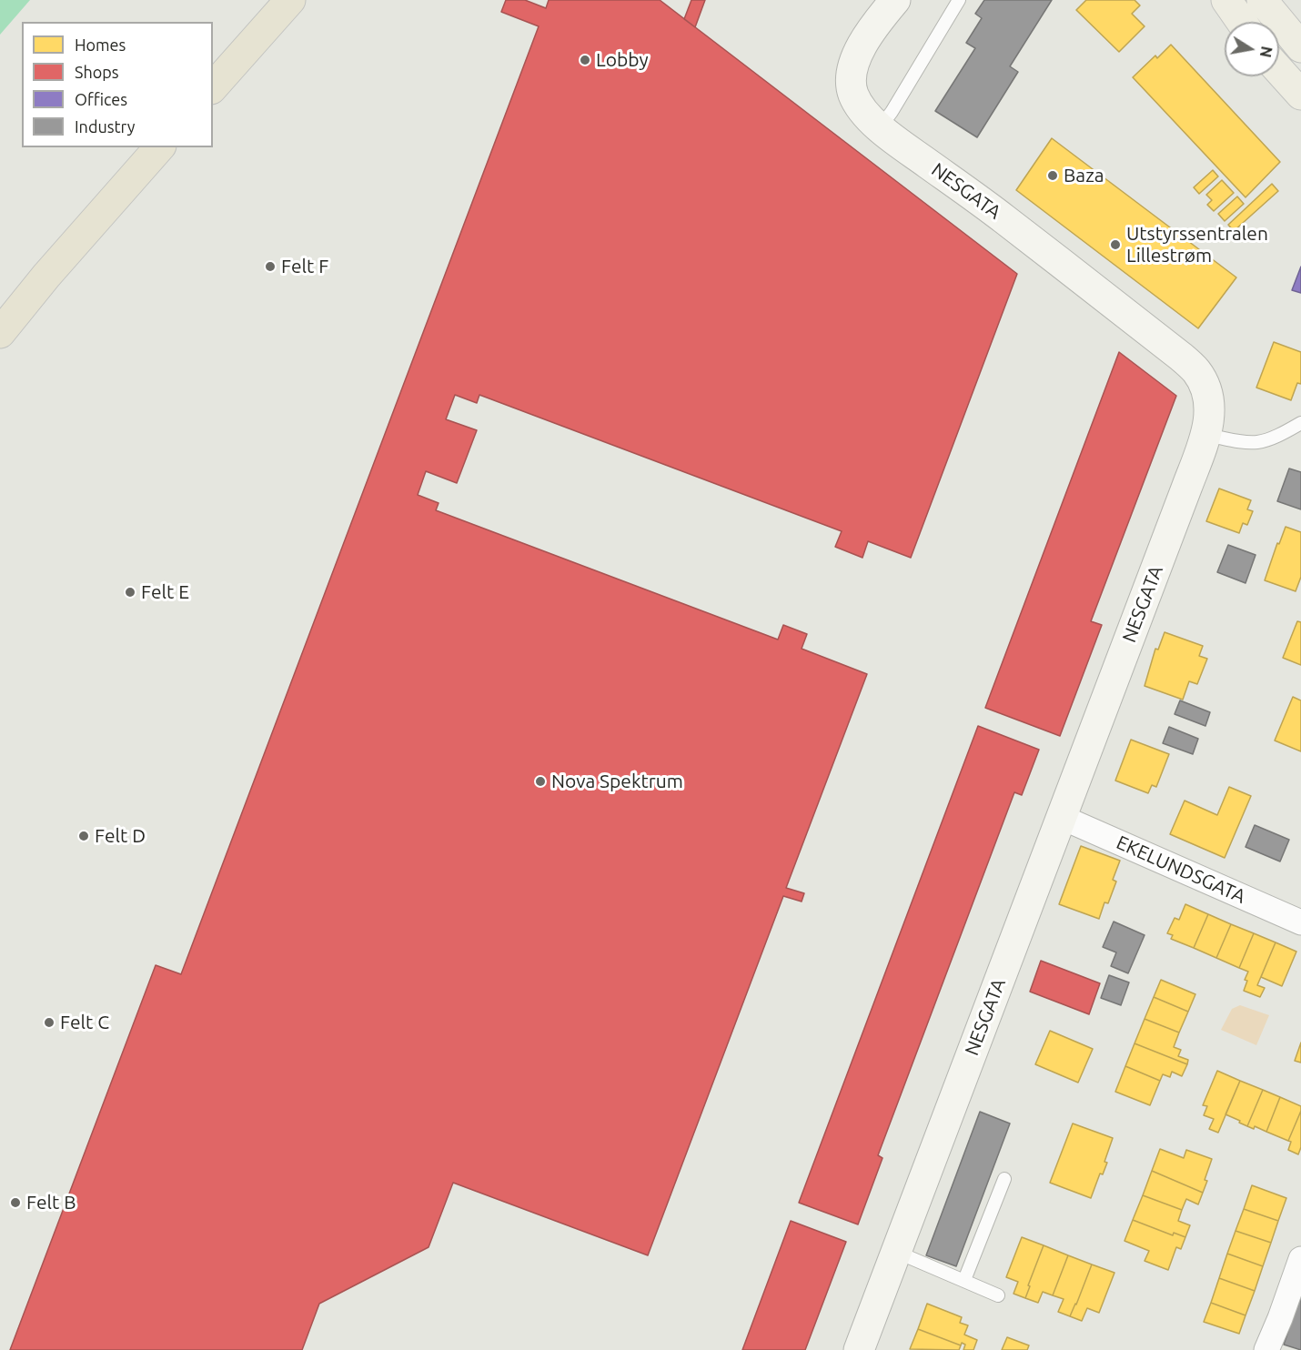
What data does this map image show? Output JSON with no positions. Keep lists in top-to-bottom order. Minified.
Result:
{"streets":{"street":["NESGATA","EKELUNDSGATA"]},"crossings":[["NESGATA","EKELUNDSGATA"]],"places":["Lobby","Baza","Utstyrssentralen Lillestrøm","Felt F","Felt E","Nova Spektrum","Felt D","Felt C","Felt B"],"legend":["Homes","Shops","Offices","Industry"],"north":"right"}
